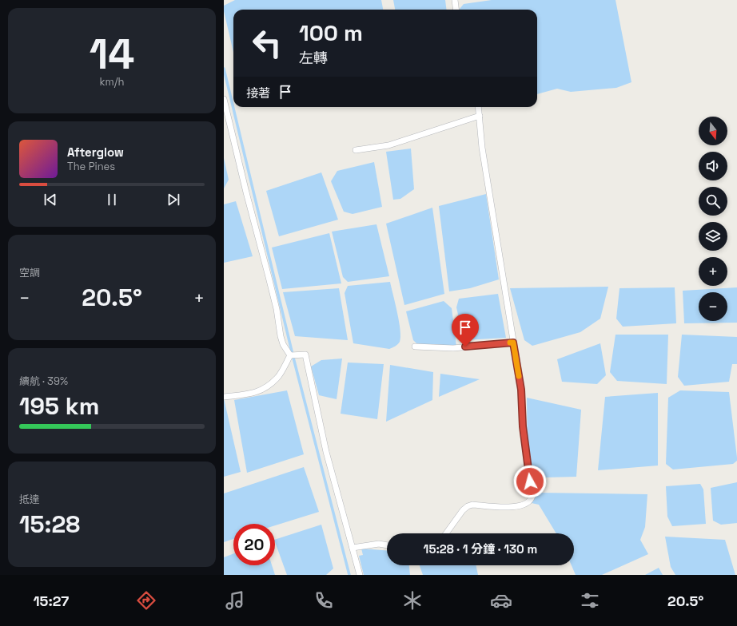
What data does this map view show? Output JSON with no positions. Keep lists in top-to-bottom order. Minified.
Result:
{"north":"bottom","page":{"tile":[["14","km/h"],"空調",["續航 · 39%","195 km"],["抵達","15:28"]],"turn":["100 m","左轉"],"then":"接著","map_buttons":["+","−"],"song":["Afterglow","The Pines"],"heat":["−","20.5°","+"],"limit":"20","trip":"15:28 · 1 分鐘 · 130 m","tabs":["15:27","20.5°"]}}
